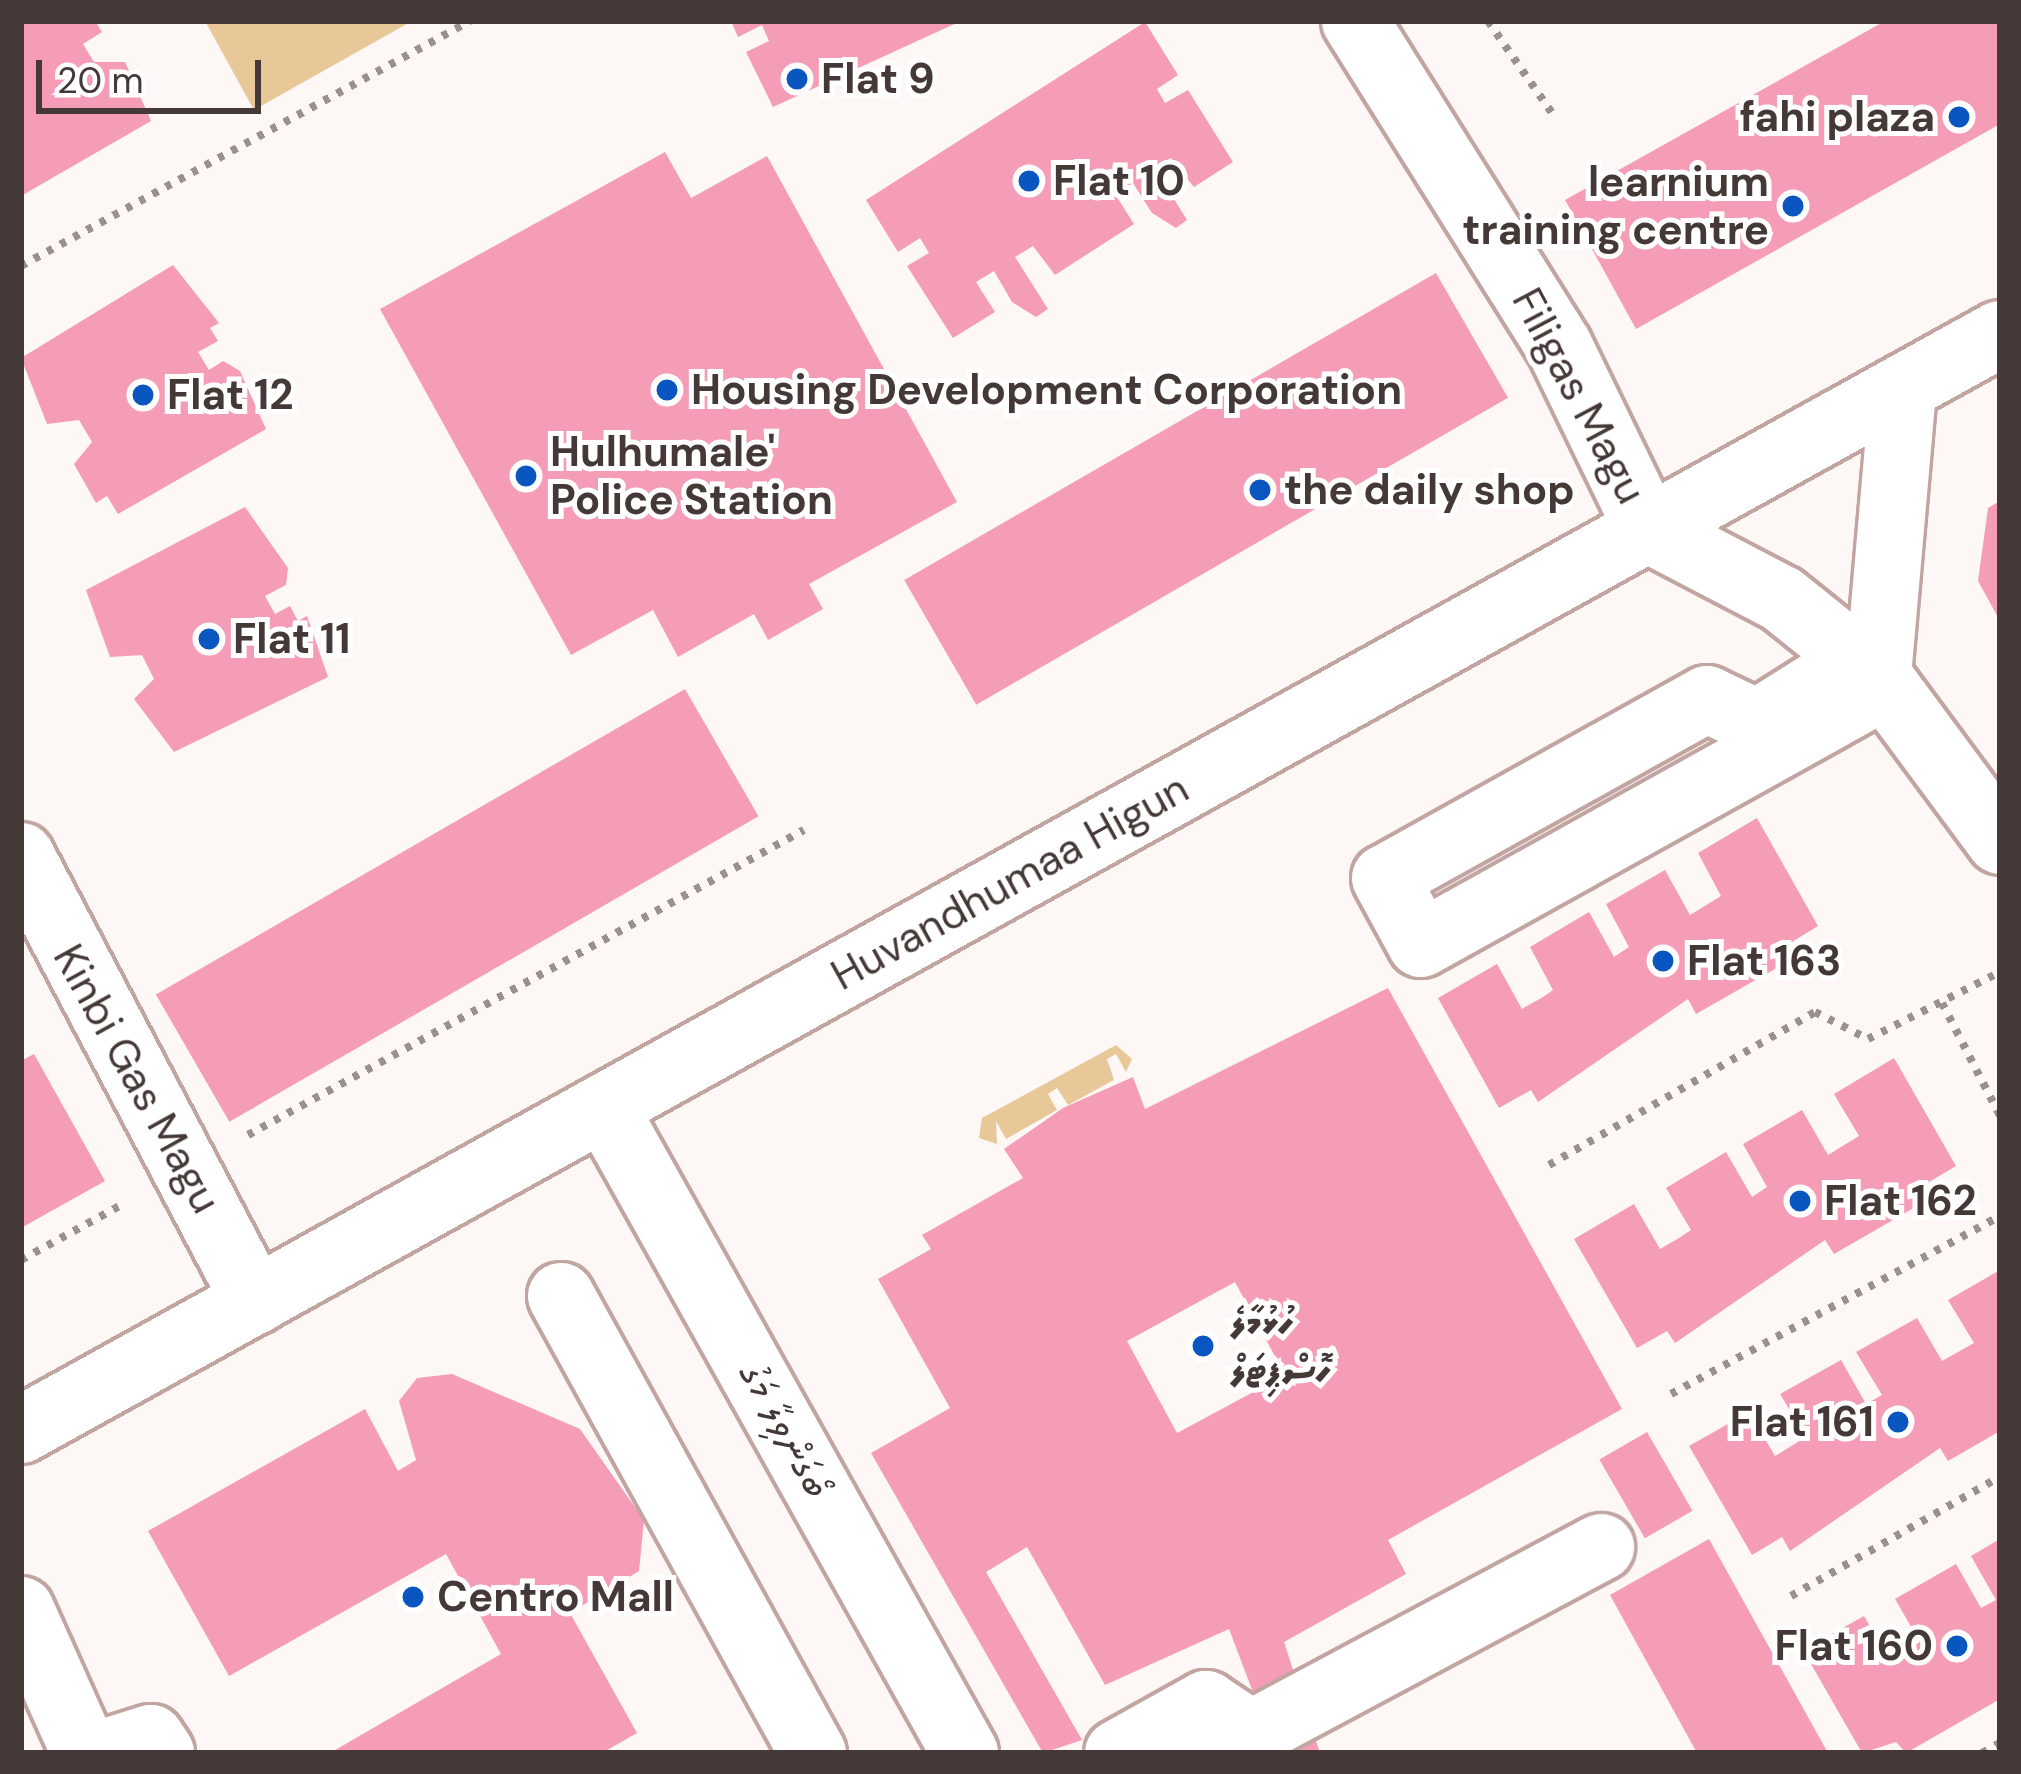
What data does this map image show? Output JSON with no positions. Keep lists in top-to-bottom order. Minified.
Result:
{"streets":{"street":["Filigas Magu","Huvandhumaa Higun","Kinbi Gas Magu","ބޯގަންވިލާ މަގު"]},"crossings":[["Filigas Magu","Huvandhumaa Higun"],["Huvandhumaa Higun","Kinbi Gas Magu"],["Huvandhumaa Higun","ބޯގަންވިލާ މަގު"]],"places":["Flat 9","fahi plaza","Flat 10","learnium training centre","Housing Development Corporation","Flat 12","Hulhumale' Police Station","the daily shop","Flat 11","Flat 163","Flat 162","ހުޅުމާލެ ހޮސްޕިޓަލް","Flat 161","Centro Mall","Flat 160"],"scale_bar":"20 m"}
